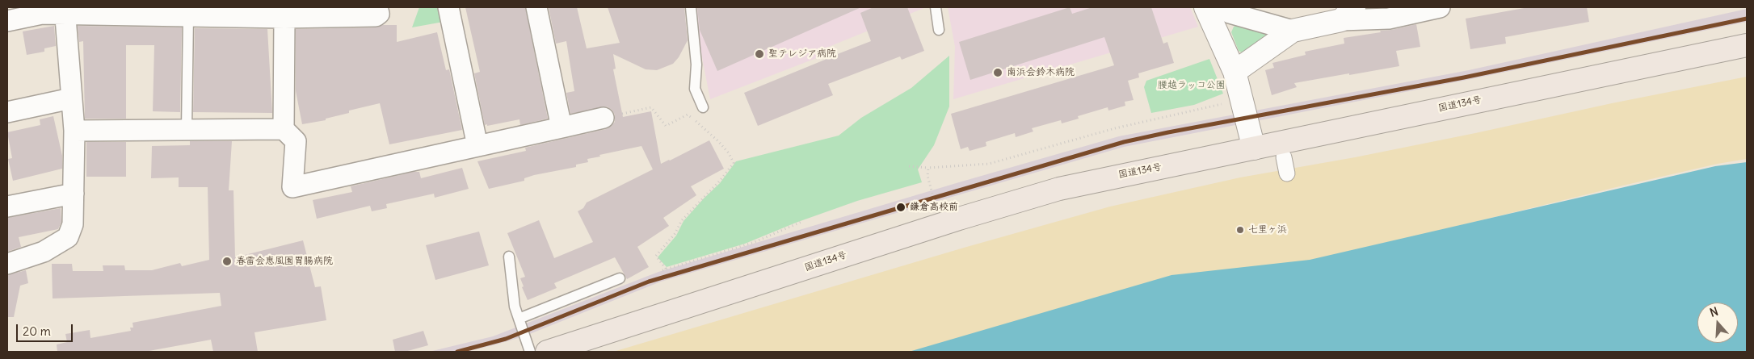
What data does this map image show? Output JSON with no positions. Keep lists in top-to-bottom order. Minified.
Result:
{"streets":{"highway":["国道134号"]},"parks":["腰越ラッコ公園"],"places":["聖テレジア病院","南浜会鈴木病院","鎌倉高校前","七里ヶ浜","春雷会恵風園胃腸病院"],"scale_bar":"20 m","north":"top"}
